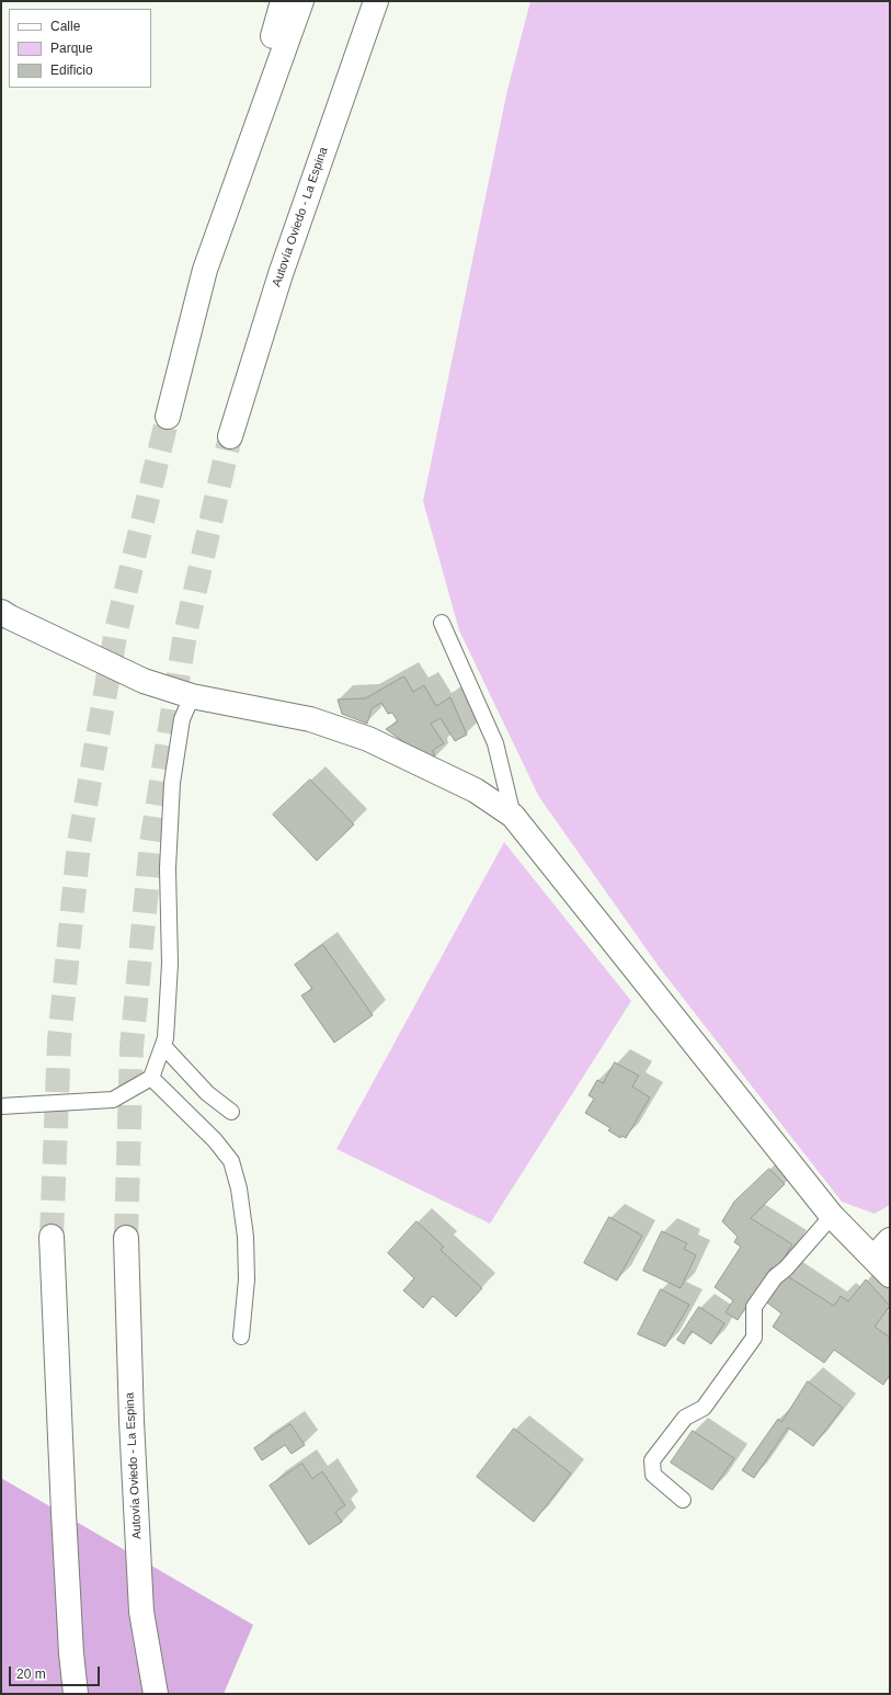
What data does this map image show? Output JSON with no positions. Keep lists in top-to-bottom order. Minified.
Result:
{"streets":{"main road":["Autovía Oviedo - La Espina"]},"legend":["Calle","Parque","Edificio"],"scale_bar":"20 m"}
